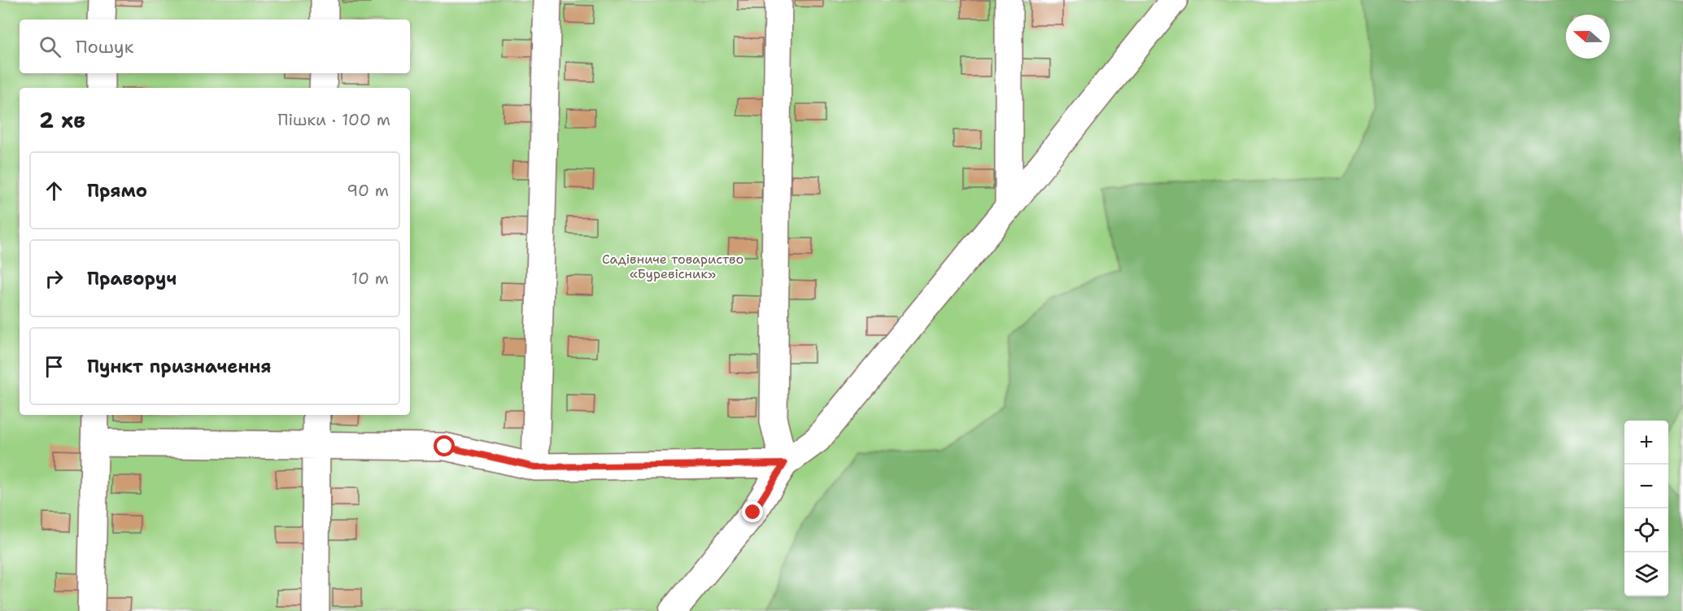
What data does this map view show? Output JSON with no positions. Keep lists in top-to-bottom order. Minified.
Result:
{"parks":["Садівниче товариство «Буревісник»"],"north":"left","page":{"search":"Пошук","heading":["2 хв","Пішки · 100 m"],"list":[["Прямо","90 m"],["Праворуч","10 m"],"Пункт призначення"],"map_buttons":["+","−"]}}
